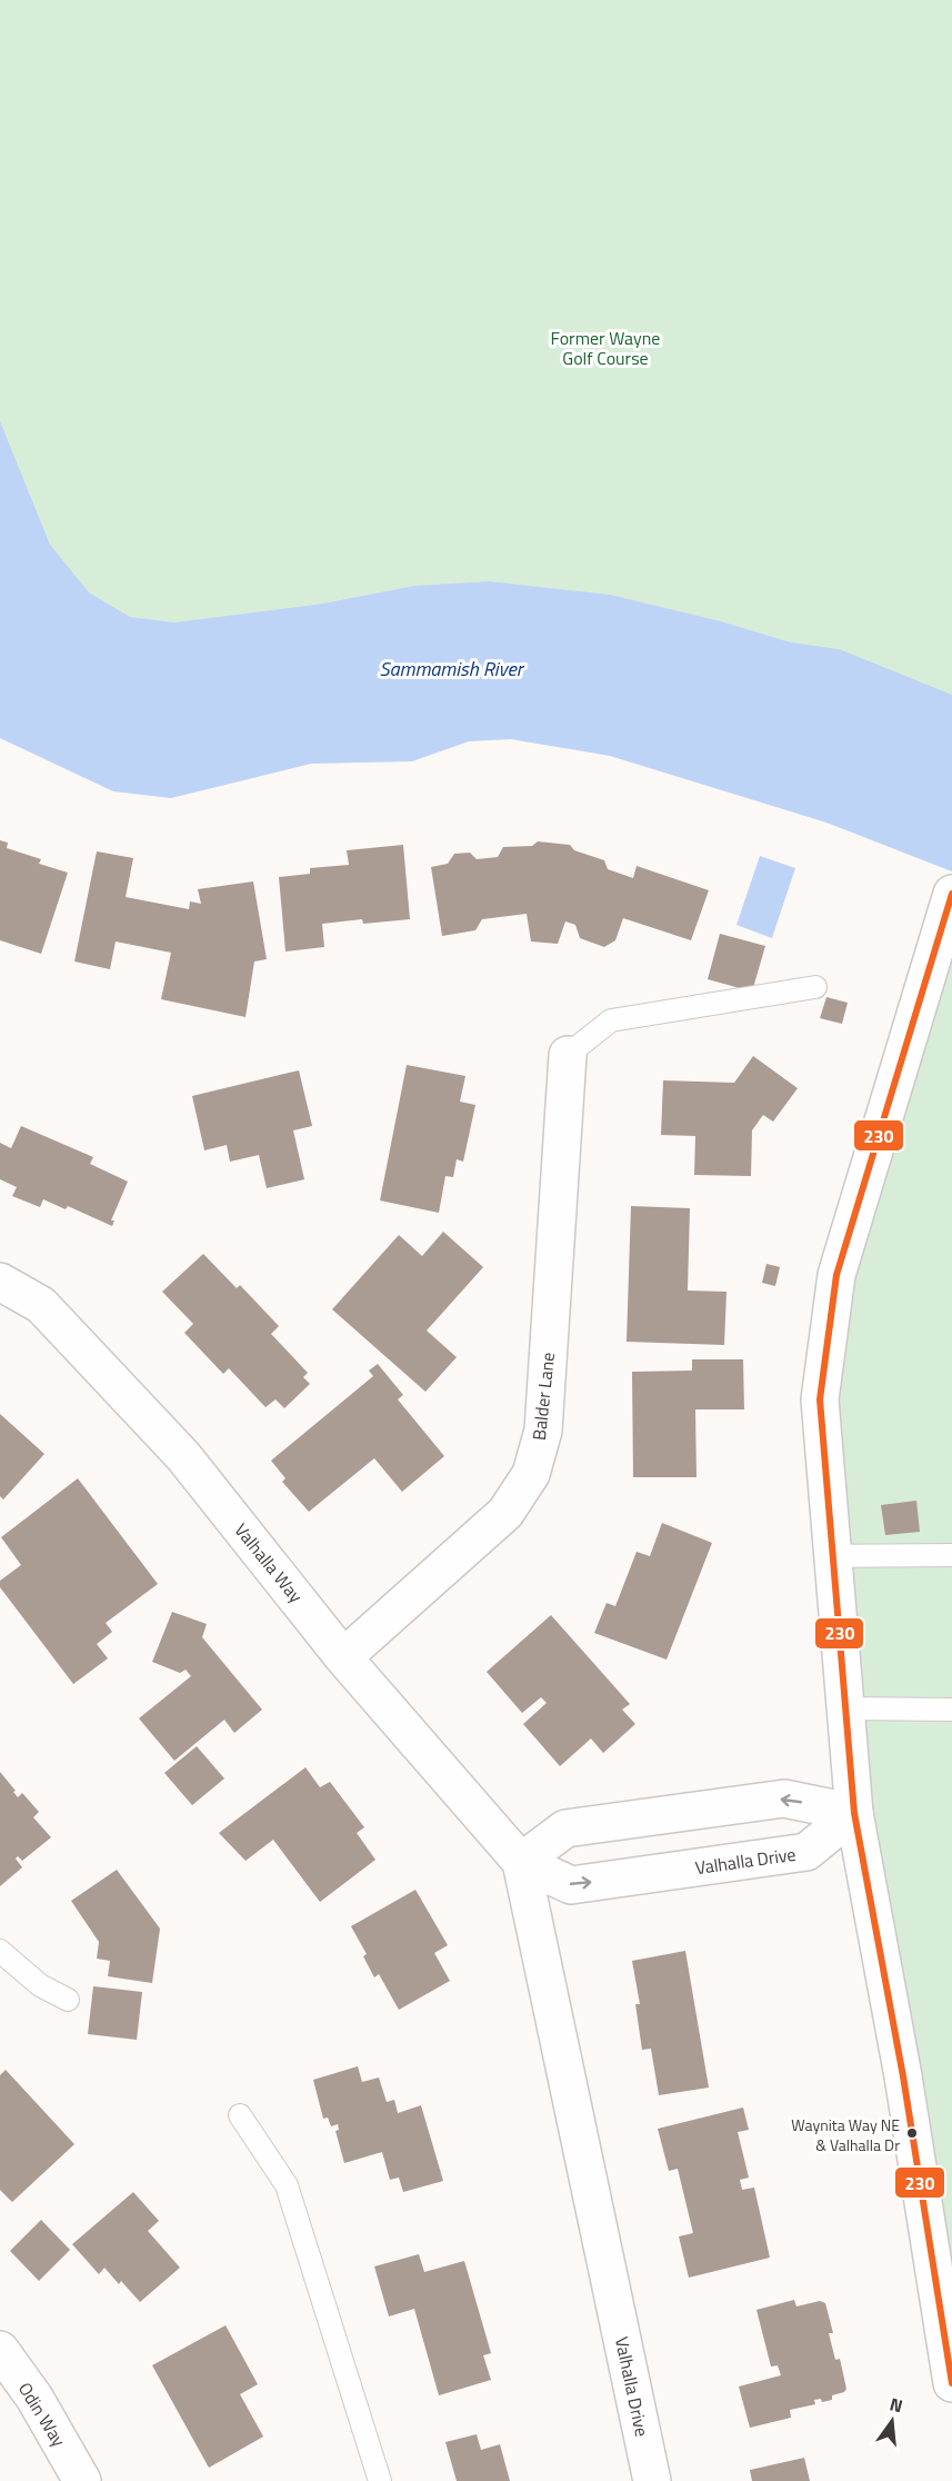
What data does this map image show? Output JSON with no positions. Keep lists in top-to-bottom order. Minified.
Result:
{"streets":{"street":["Balder Lane","Valhalla Way","Valhalla Drive","Odin Way"]},"crossings":[["Balder Lane","Valhalla Way"],["Valhalla Way","Valhalla Drive"]],"water":["Sammamish River"],"parks":["Former Wayne Golf Course"],"places":["Waynita Way NE & Valhalla Dr"],"lines":["transit line 230"],"north":"top"}
